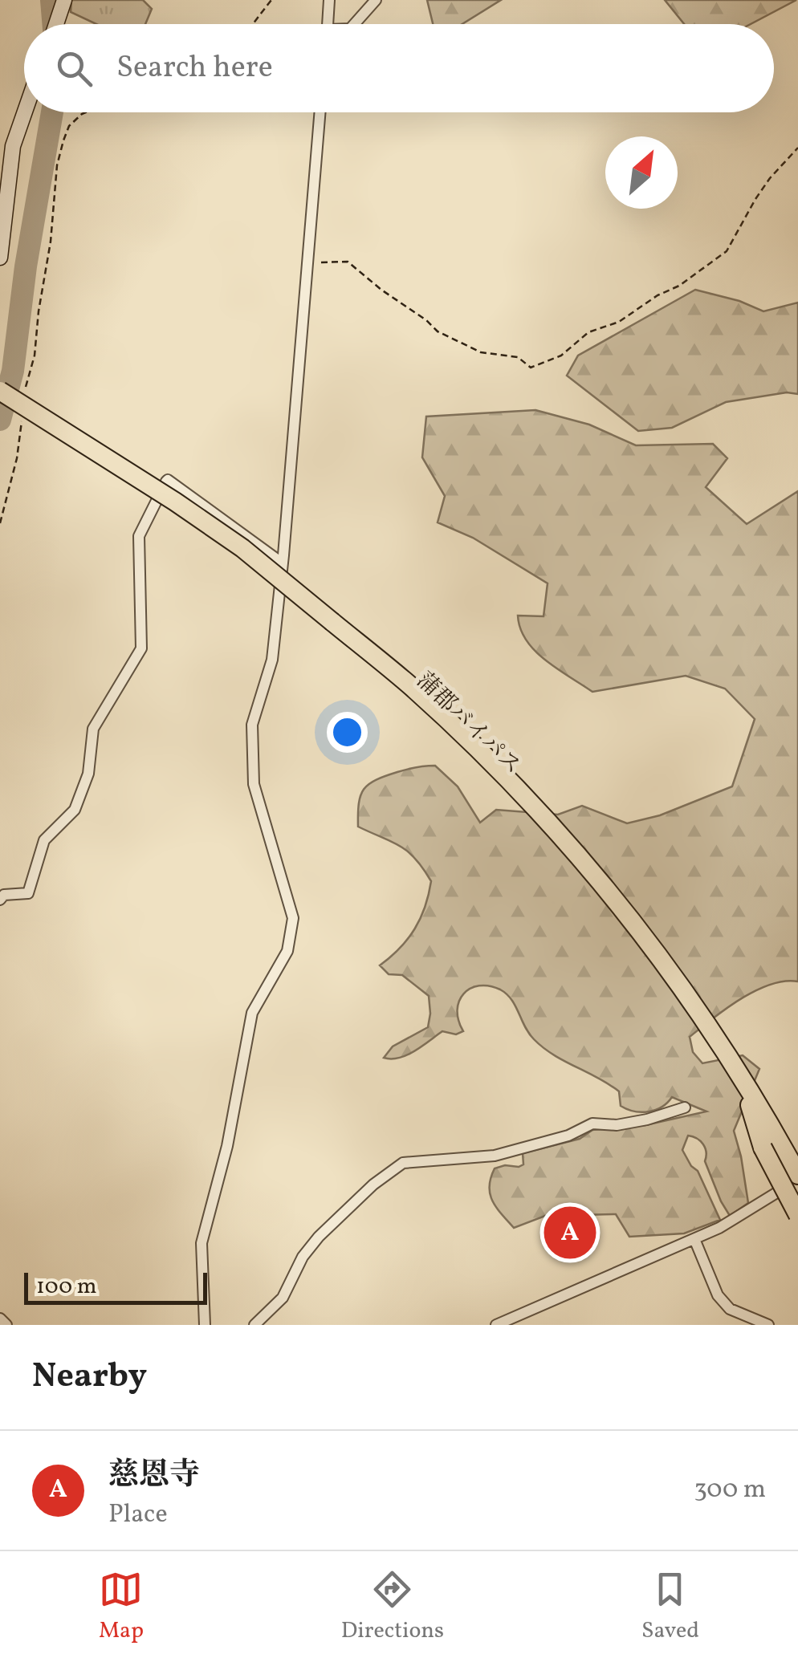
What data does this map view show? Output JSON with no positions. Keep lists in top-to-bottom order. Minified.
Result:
{"streets":{"highway":["蒲郡バイパス"]},"scale_bar":"100 m","north":"top right","page":{"search":"Search here","pins":"A","scale":"100 m","heading":"Nearby","list":[{"mark":"A","name":"慈恩寺","note":"Place","value":"300 m"}],"nav":["Map","Directions","Saved"]}}
